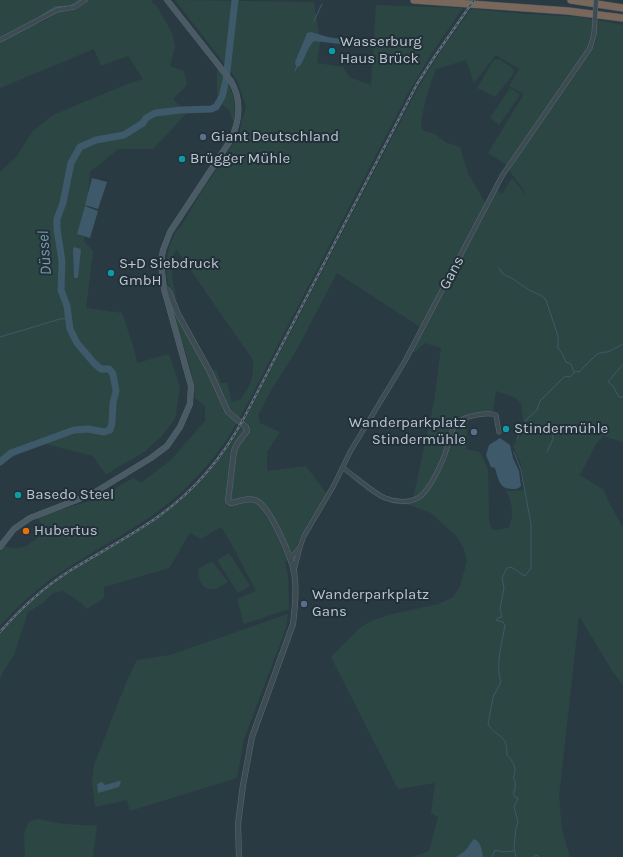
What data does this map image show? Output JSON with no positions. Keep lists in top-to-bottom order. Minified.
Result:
{"streets":{"street":["Gans"]},"water":["Düssel"],"places":["Wasserburg Haus Brück","Giant Deutschland","Brügger Mühle","S+D Siebdruck GmbH","Stindermühle","Wanderparkplatz Stindermühle","Basedo Steel","Hubertus","Wanderparkplatz Gans"]}
